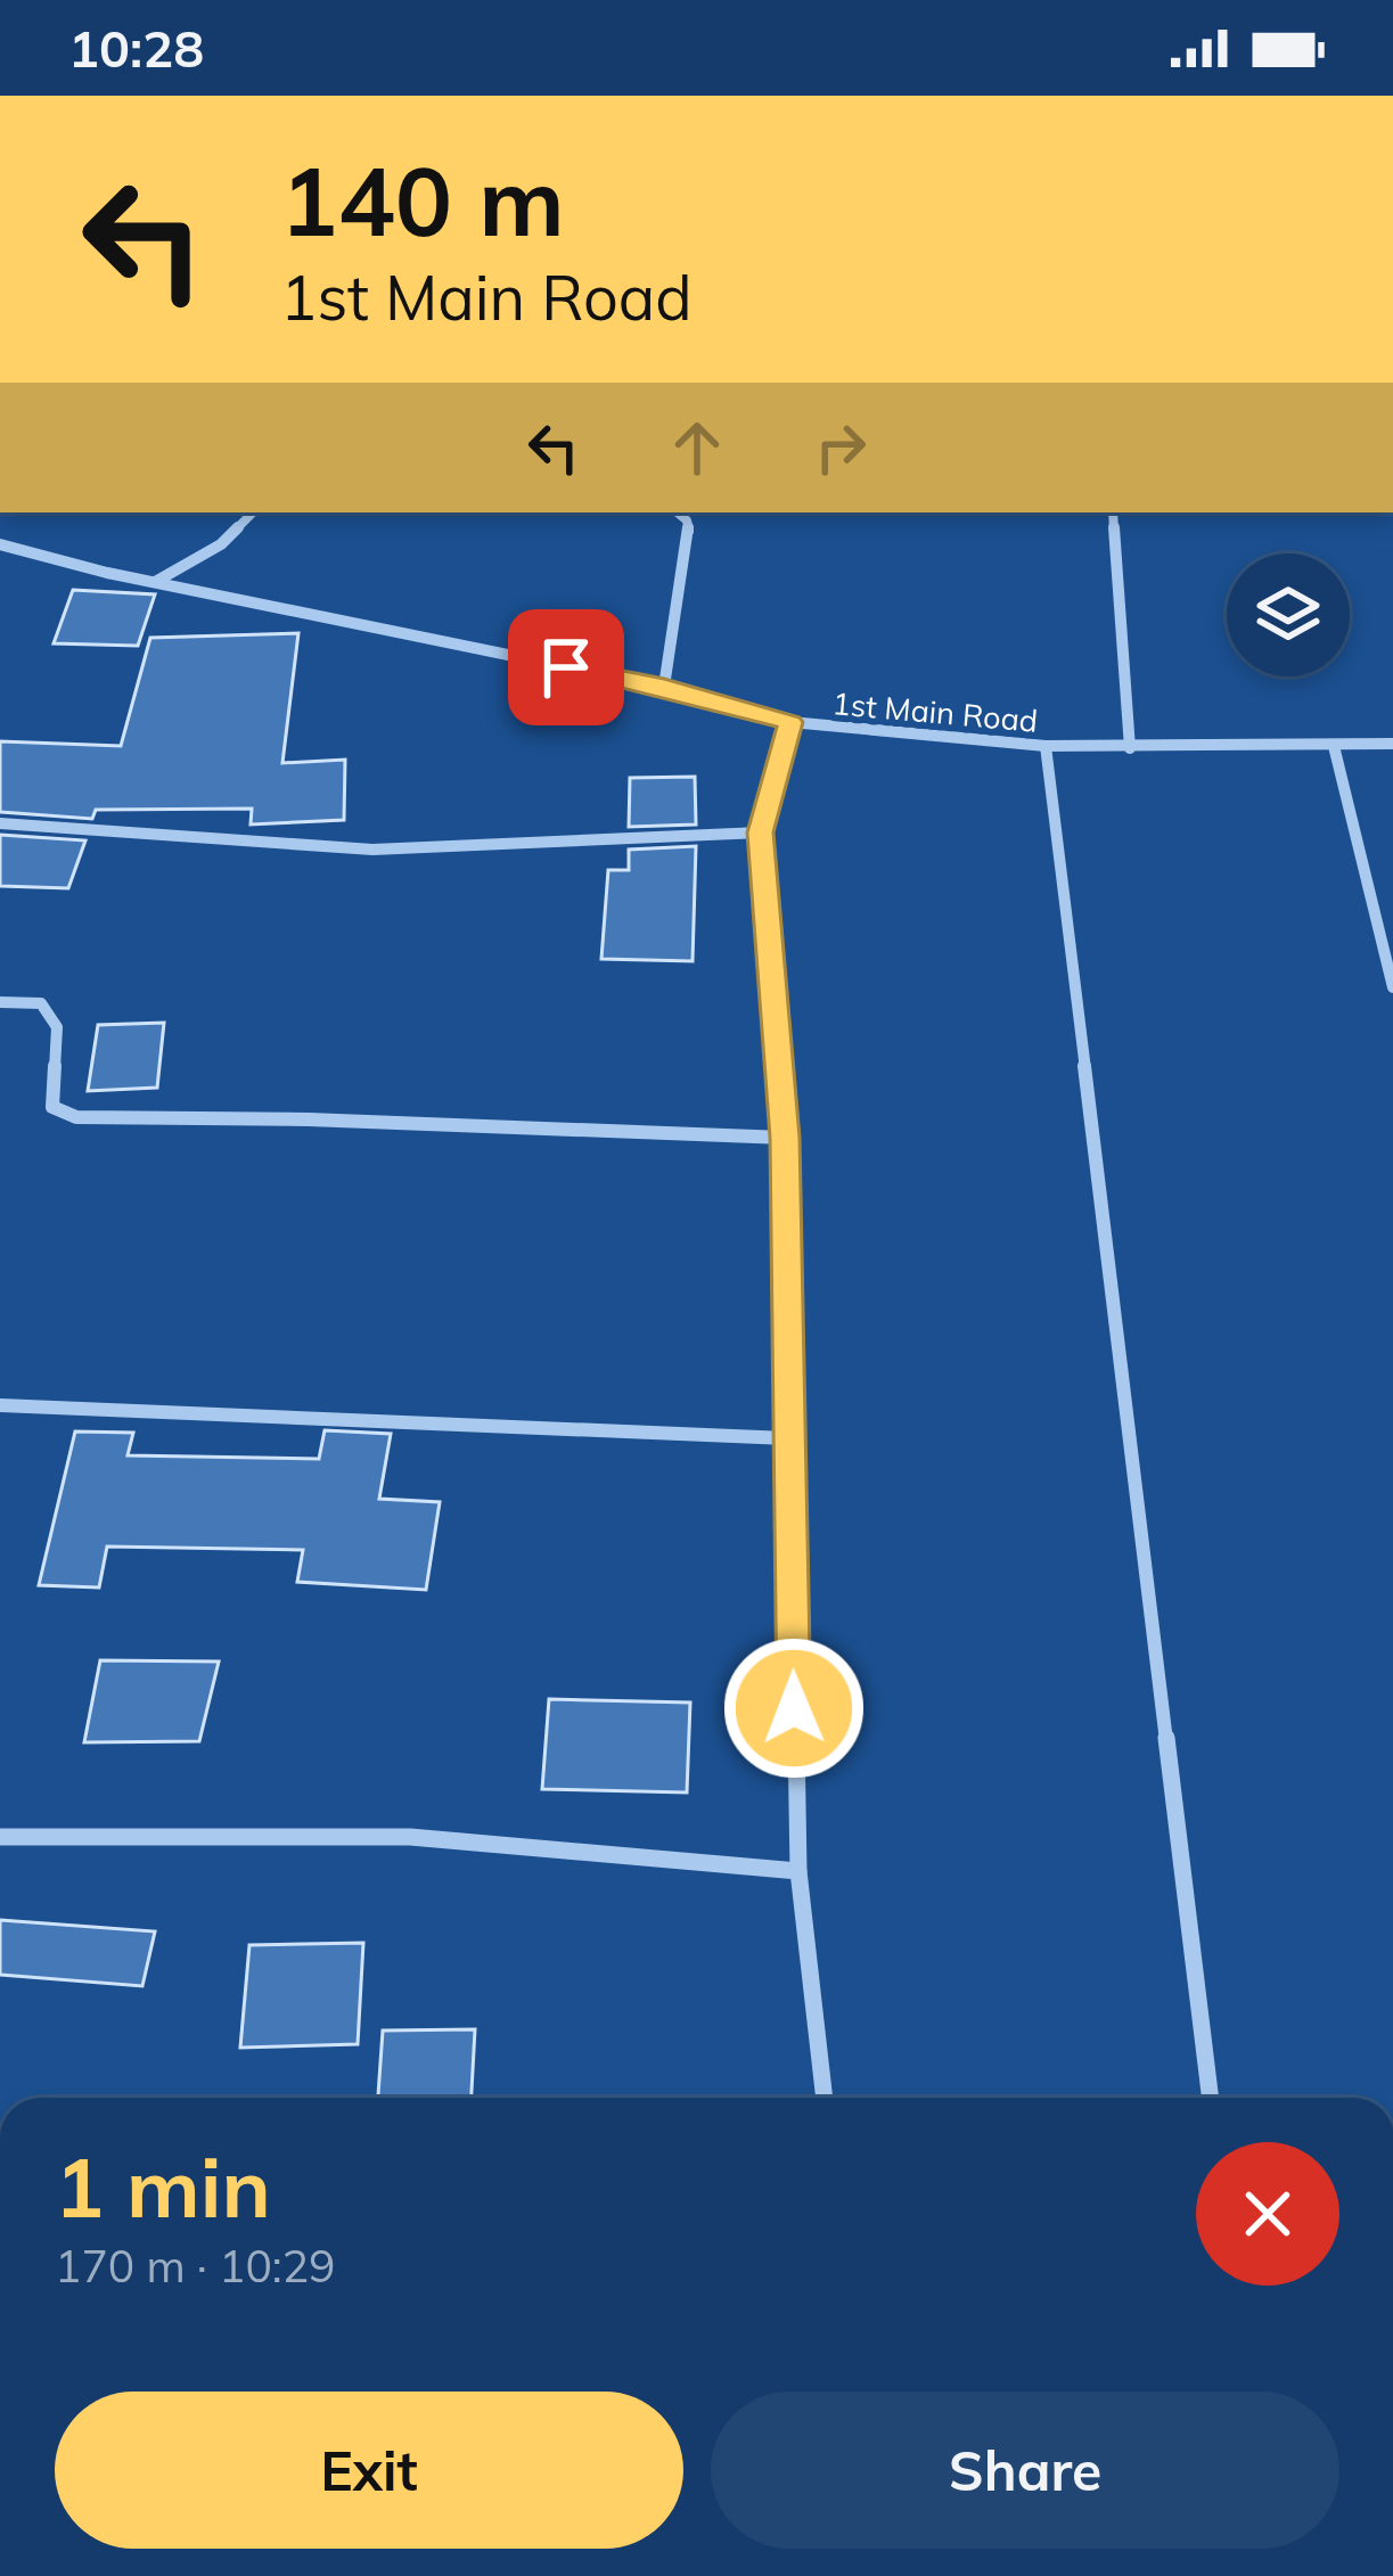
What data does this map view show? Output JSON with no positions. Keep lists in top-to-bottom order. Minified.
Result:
{"streets":{"street":["1st Main Road"]},"page":{"status":"10:28","turn":["140 m","1st Main Road"],"heading":["1 min","170 m · 10:29"],"buttons":["Exit","Share"]}}
